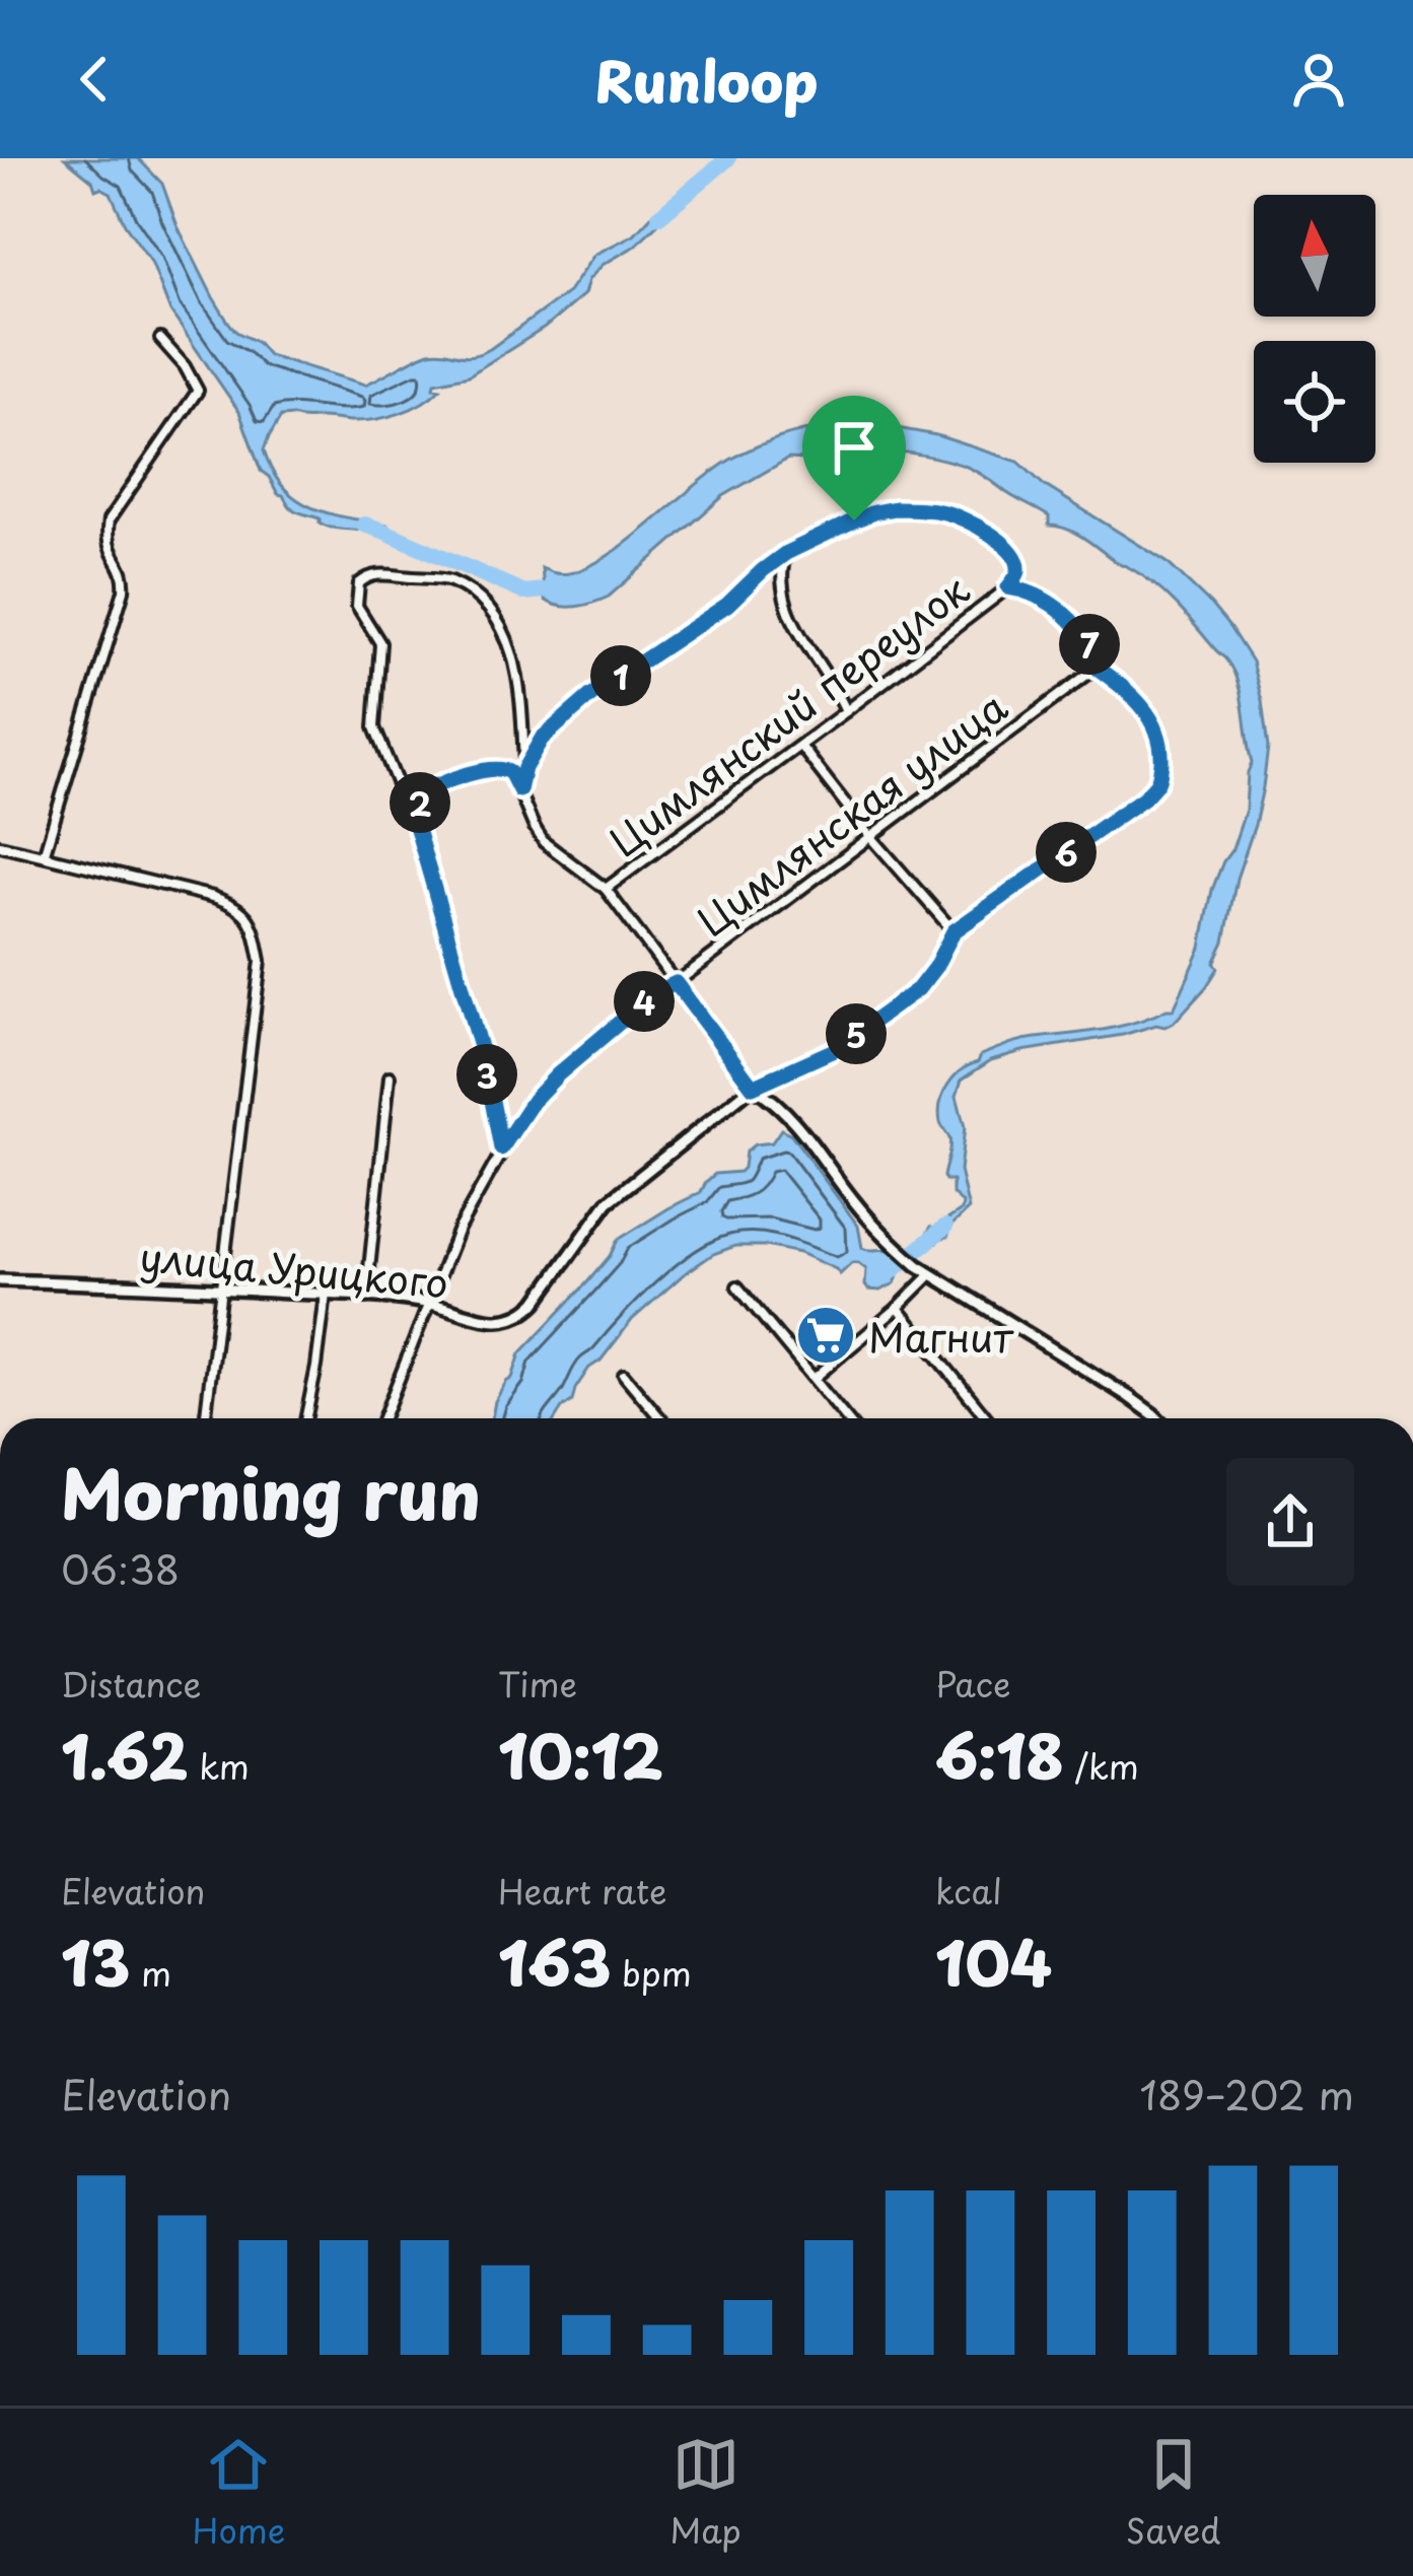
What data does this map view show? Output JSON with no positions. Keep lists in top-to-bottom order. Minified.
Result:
{"streets":{"street":["Цимлянский переулок","Цимлянская улица","улица Урицкого"]},"crossings":[["Цимлянская улица","улица Урицкого"]],"places":{"supermarket":["Магнит"]},"north":"top","page":{"header":"Runloop","pins":["7","1","2","6","4","5","3"],"heading":["Morning run","06:38"],"stats":[["Distance","1.62 km"],["Time","10:12"],["Pace","6:18 /km"],["Elevation","13 m"],["Heart rate","163 bpm"],["kcal","104"]],"chart":["Elevation","189–202 m"],"tabs":["Home","Map","Saved"]}}
